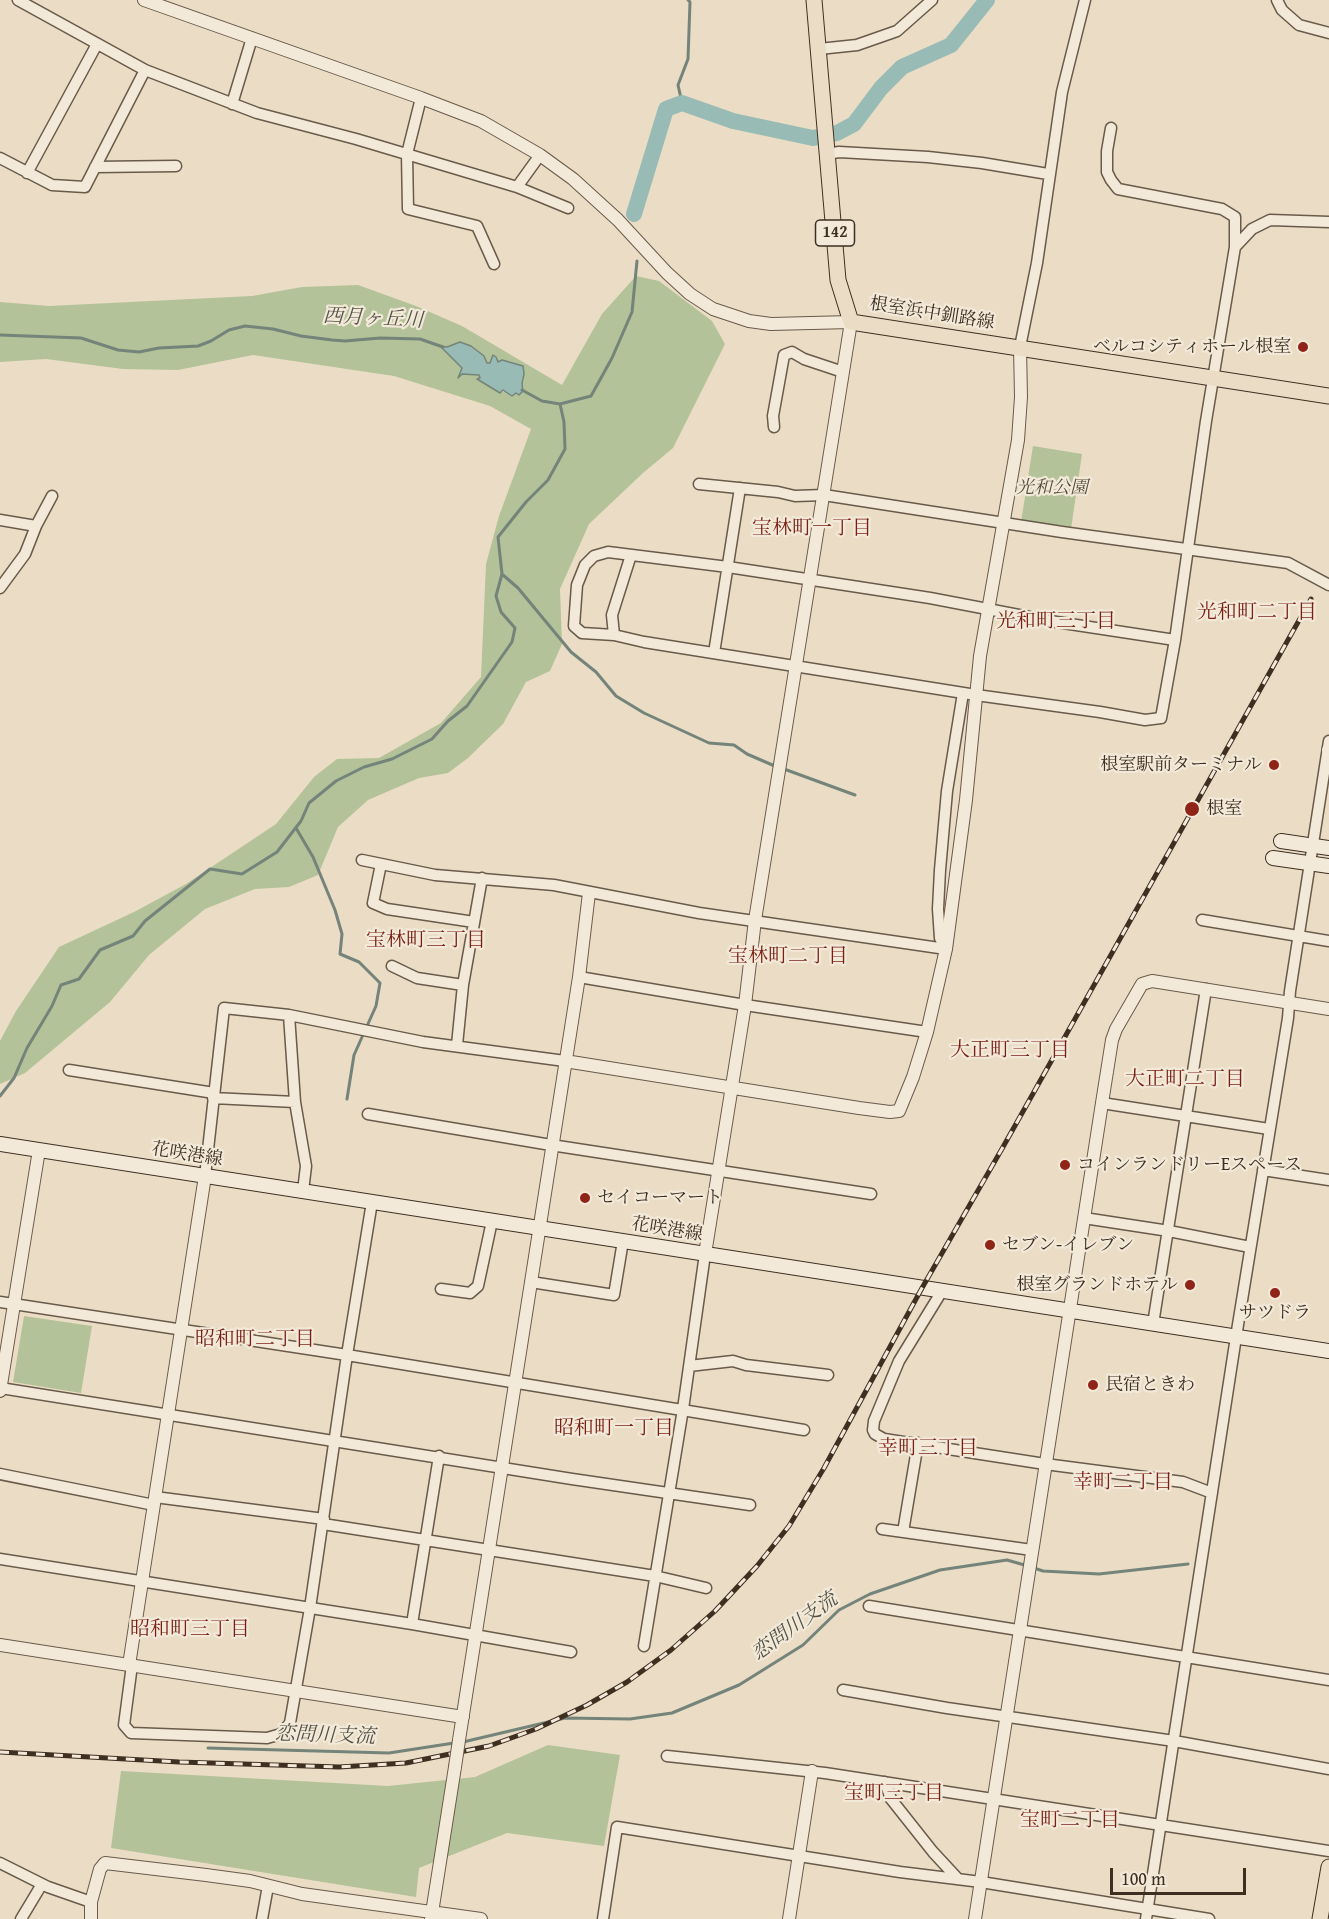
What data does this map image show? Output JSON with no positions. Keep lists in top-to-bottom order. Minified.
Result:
{"streets":{"main road":["142","根室浜中釧路線","花咲港線"]},"districts":["宝林町一丁目","光和町二丁目","光和町三丁目","宝林町三丁目","宝林町二丁目","大正町三丁目","大正町二丁目","昭和町二丁目","昭和町一丁目","幸町三丁目","幸町二丁目","昭和町三丁目","宝町三丁目","宝町二丁目"],"water":["西月ヶ丘川","恋問川支流"],"parks":["光和公園"],"places":["ベルコシティホール根室","根室駅前ターミナル","根室","コインランドリーEスペース","セイコーマート","セブン-イレブン","根室グランドホテル","サツドラ","民宿ときわ"],"scale_bar":"100 m"}
